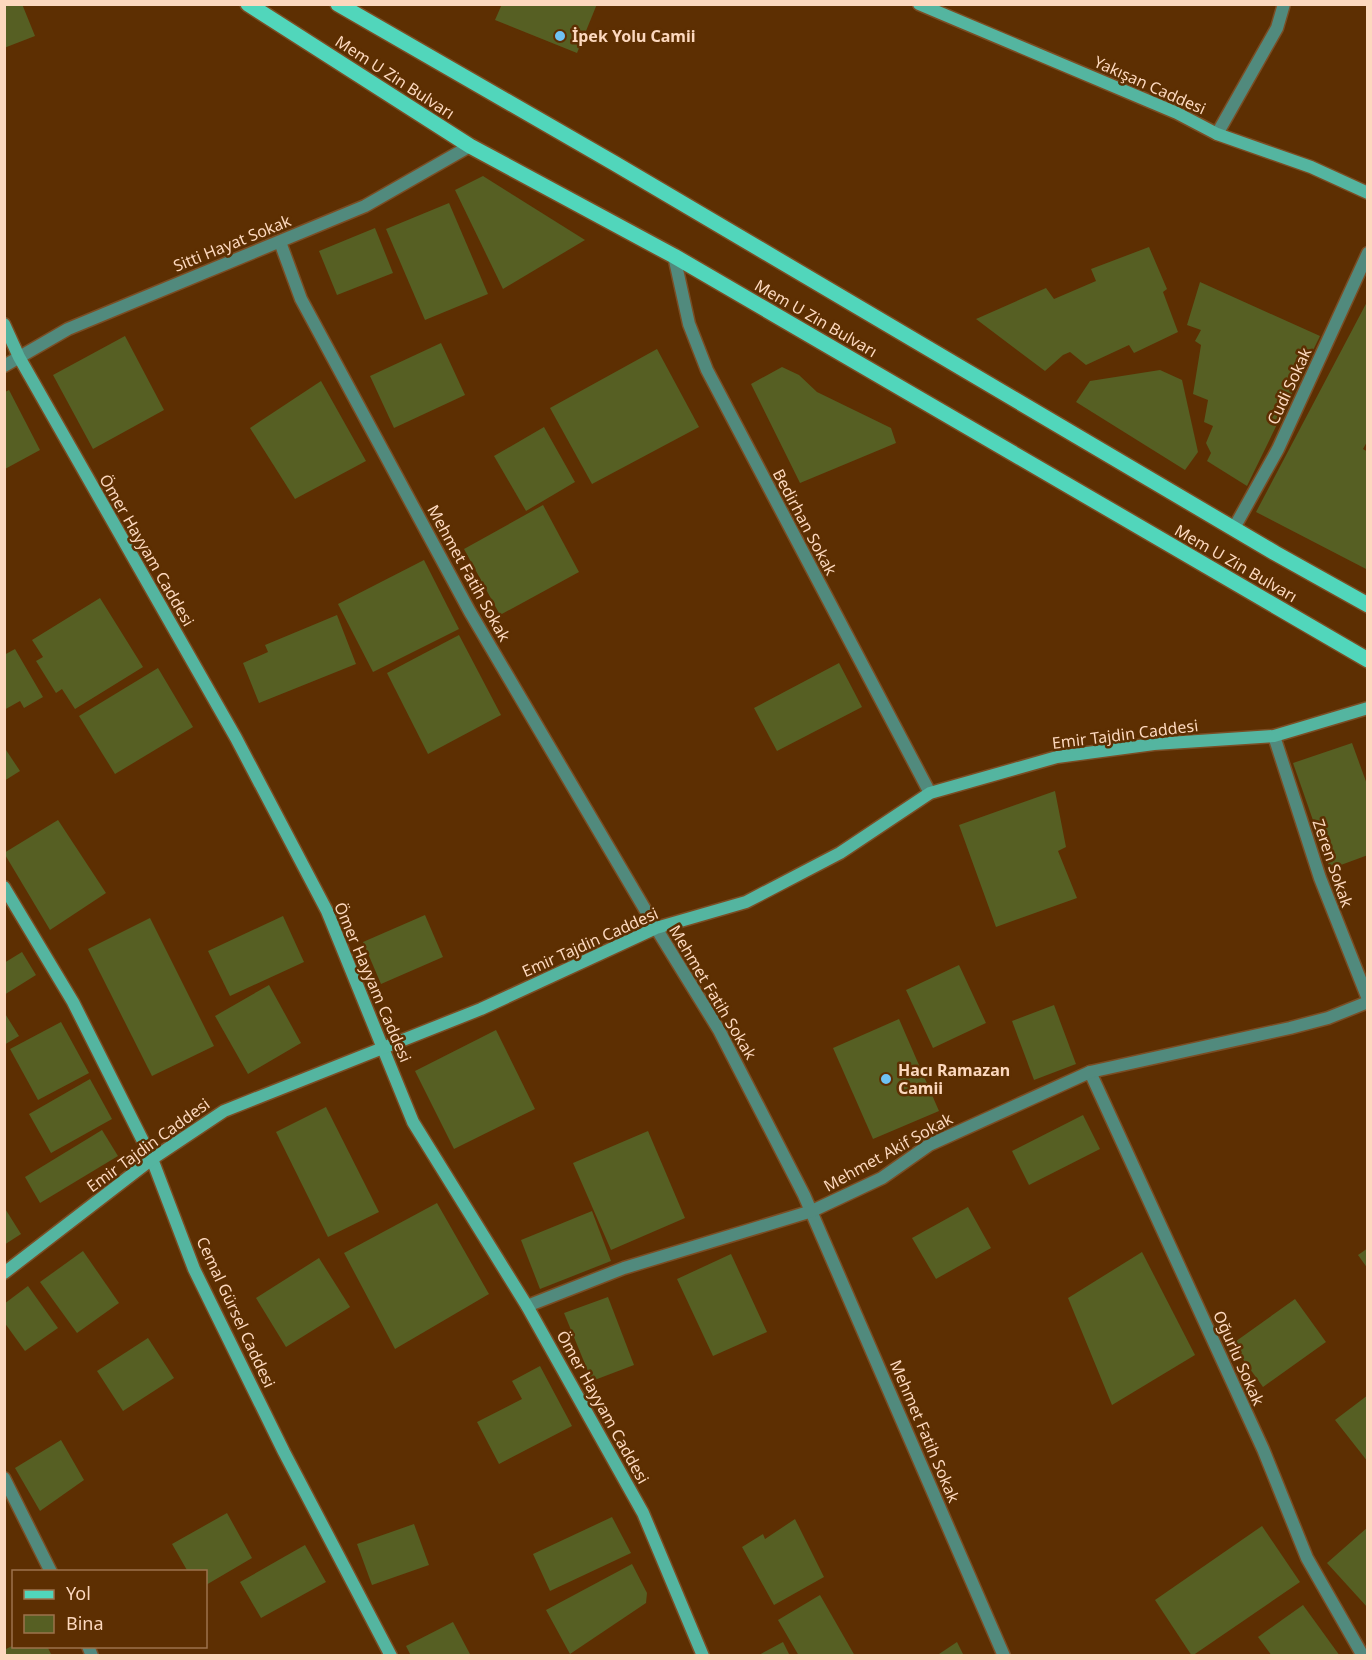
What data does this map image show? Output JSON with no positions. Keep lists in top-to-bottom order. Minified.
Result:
{"streets":{"main road":["Mem U Zin Bulvarı"],"street":["Yakışan Caddesi","Sitti Hayat Sokak","Cudi Sokak","Bedirhan Sokak","Ömer Hayyam Caddesi","Mehmet Fatih Sokak","Emir Tajdin Caddesi","Zeren Sokak","Mehmet Akif Sokak","Cemal Gürsel Caddesi","Oğurlu Sokak"]},"crossings":[["Mem U Zin Bulvarı","Sitti Hayat Sokak"],["Mem U Zin Bulvarı","Cudi Sokak"],["Mem U Zin Bulvarı","Bedirhan Sokak"],["Sitti Hayat Sokak","Ömer Hayyam Caddesi"],["Sitti Hayat Sokak","Mehmet Fatih Sokak"],["Bedirhan Sokak","Emir Tajdin Caddesi"],["Ömer Hayyam Caddesi","Emir Tajdin Caddesi"],["Ömer Hayyam Caddesi","Mehmet Akif Sokak"],["Mehmet Fatih Sokak","Emir Tajdin Caddesi"],["Mehmet Fatih Sokak","Mehmet Akif Sokak"],["Emir Tajdin Caddesi","Zeren Sokak"],["Emir Tajdin Caddesi","Cemal Gürsel Caddesi"],["Zeren Sokak","Mehmet Akif Sokak"],["Mehmet Akif Sokak","Oğurlu Sokak"]],"places":["İpek Yolu Camii","Hacı Ramazan Camii"],"legend":["Yol","Bina"]}
